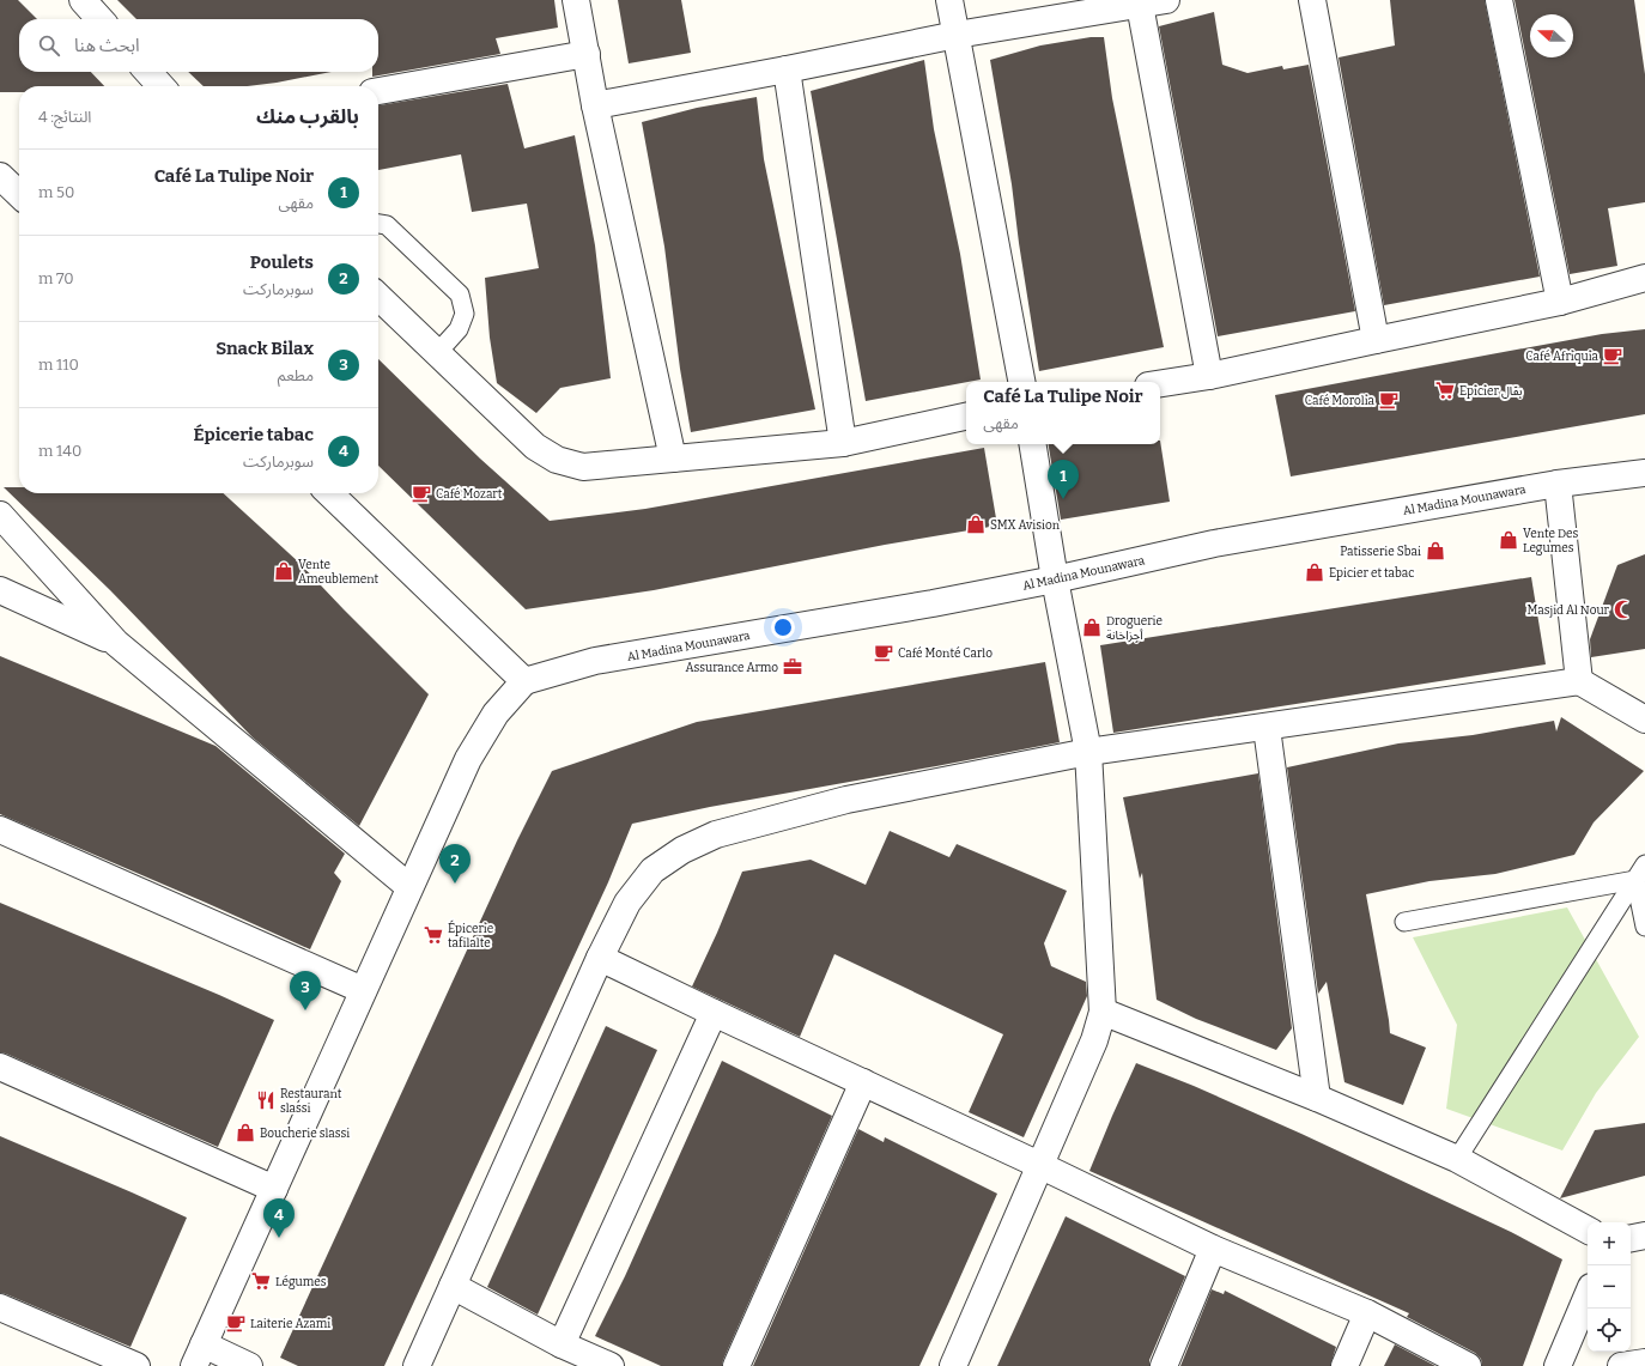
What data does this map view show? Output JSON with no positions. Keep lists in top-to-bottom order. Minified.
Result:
{"streets":{"street":["Al Madina Mounawara"]},"places":{"cafe":["Café Afriquia","Café Morolia","Café Mozart","Café Monté Carlo","Laiterie Azami"],"supermarket":["Epicier بقال","Épicerie tafilalte","Légumes"],"shop":["SMX Avision","Vente Des Legumes","Patisserie Sbai","Vente Ameublement","Epicier et tabac","Droguerie أجزاخانة","Boucherie slassi"],"mosque":["Masjid Al Nour"],"office":["Assurance Armo"],"restaurant":["Restaurant slassi"]},"north":"left","page":{"search":"ابحث هنا","heading":["بالقرب منك","النتائج: 4"],"list":[{"mark":"1","name":"Café La Tulipe Noir","note":"مقهى","value":"50 m"},{"mark":"2","name":"Poulets","note":"سوبرماركت","value":"70 m"},{"mark":"3","name":"Snack Bilax","note":"مطعم","value":"110 m"},{"mark":"4","name":"Épicerie tabac","note":"سوبرماركت","value":"140 m"}],"popup":["Café La Tulipe Noir","مقهى"],"pins":["1","2","3","4"],"map_buttons":["+","−"]}}
